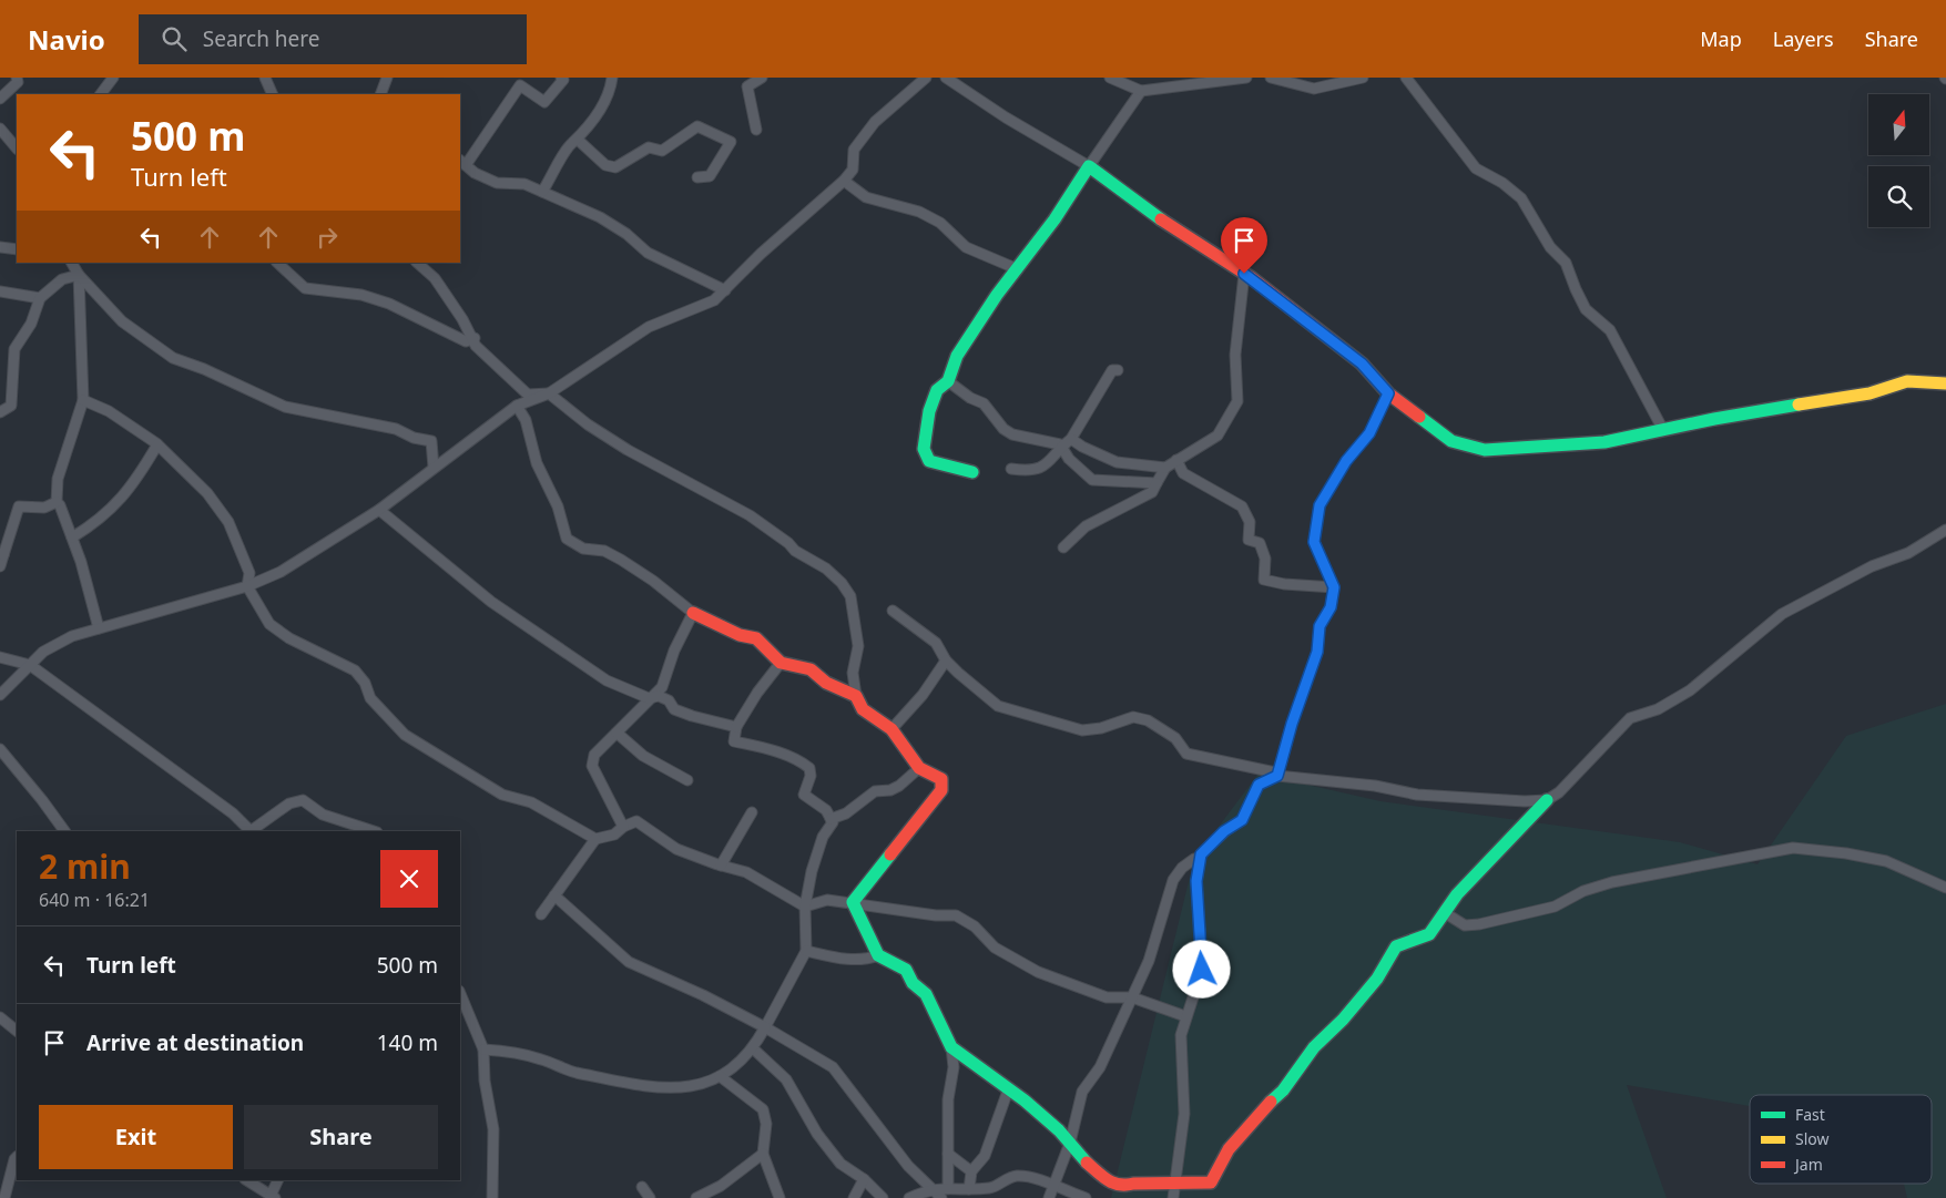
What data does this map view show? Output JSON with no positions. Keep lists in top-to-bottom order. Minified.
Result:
{"legend":["Fast","Slow","Jam"],"north":"top","page":{"header":"Navio","search":"Search here","nav":["Map","Layers","Share"],"turn":["500 m","Turn left"],"heading":["2 min","640 m · 16:21"],"list":[{"name":"Turn left","value":"500 m"},{"name":"Arrive at destination","value":"140 m"}],"buttons":["Exit","Share"]}}
